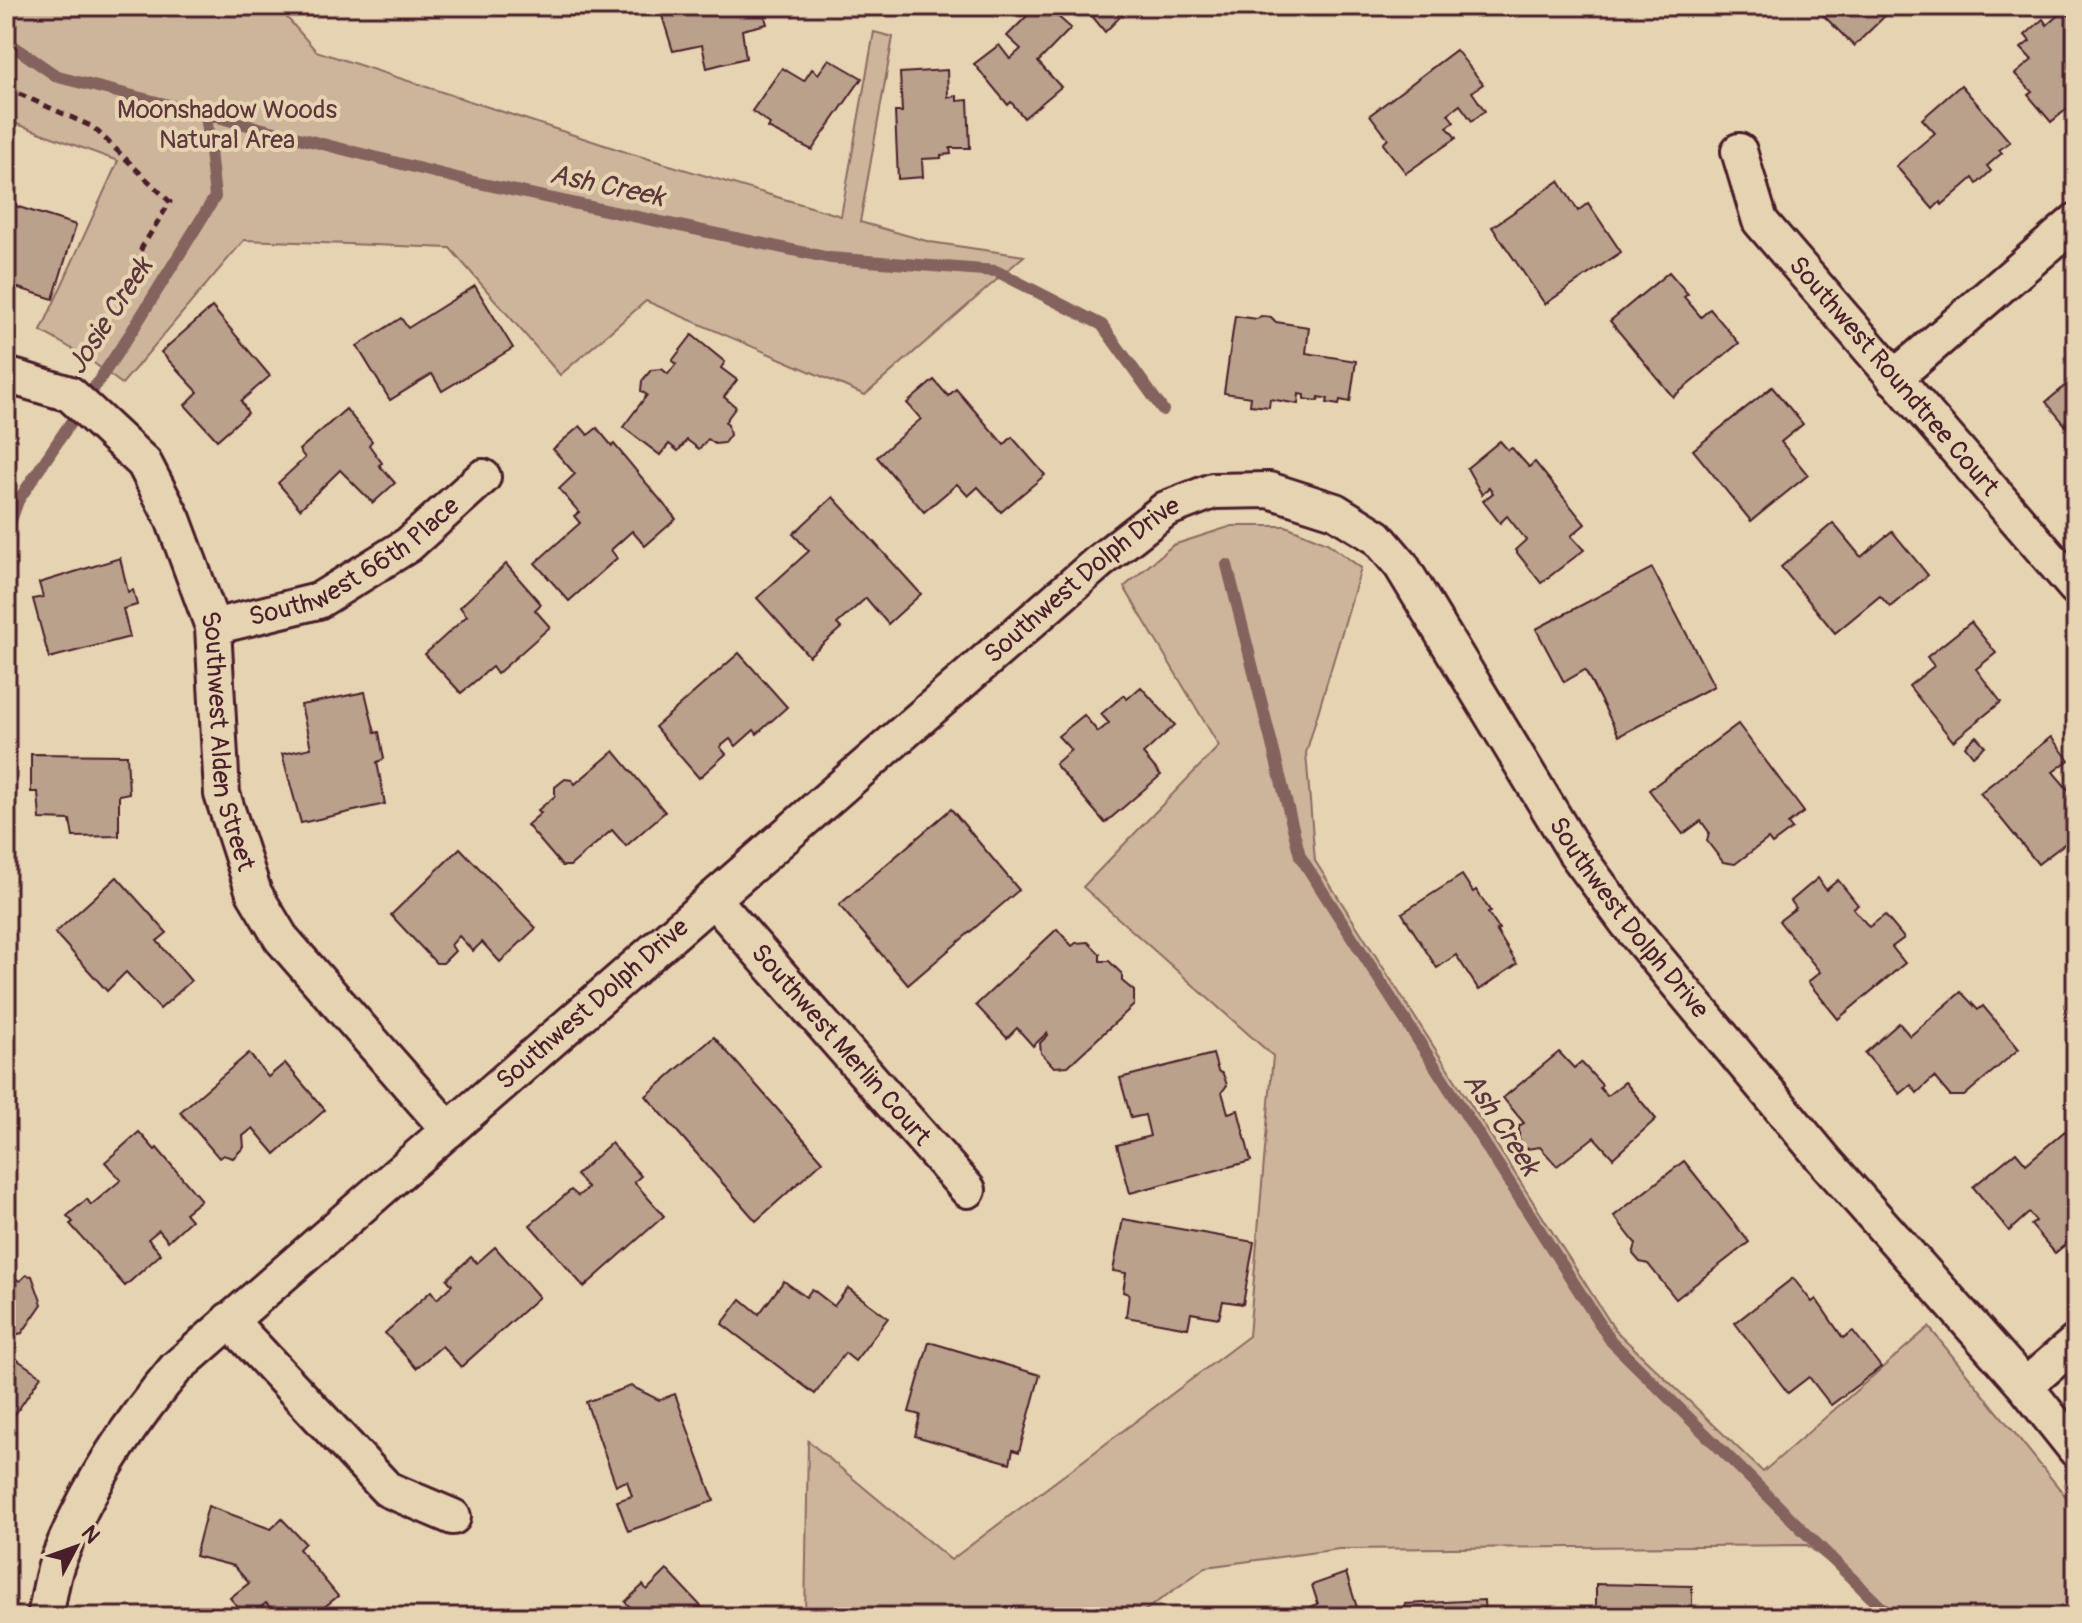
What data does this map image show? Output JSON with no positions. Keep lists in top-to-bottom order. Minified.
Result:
{"streets":{"street":["Southwest Roundtree Court","Southwest 66th Place","Southwest Dolph Drive","Southwest Alden Street","Southwest Merlin Court"]},"crossings":[["Southwest 66th Place","Southwest Alden Street"],["Southwest Dolph Drive","Southwest Alden Street"],["Southwest Dolph Drive","Southwest Merlin Court"]],"water":["Ash Creek","Josie Creek"],"parks":["Moonshadow Woods Natural Area"],"north":"top right"}
